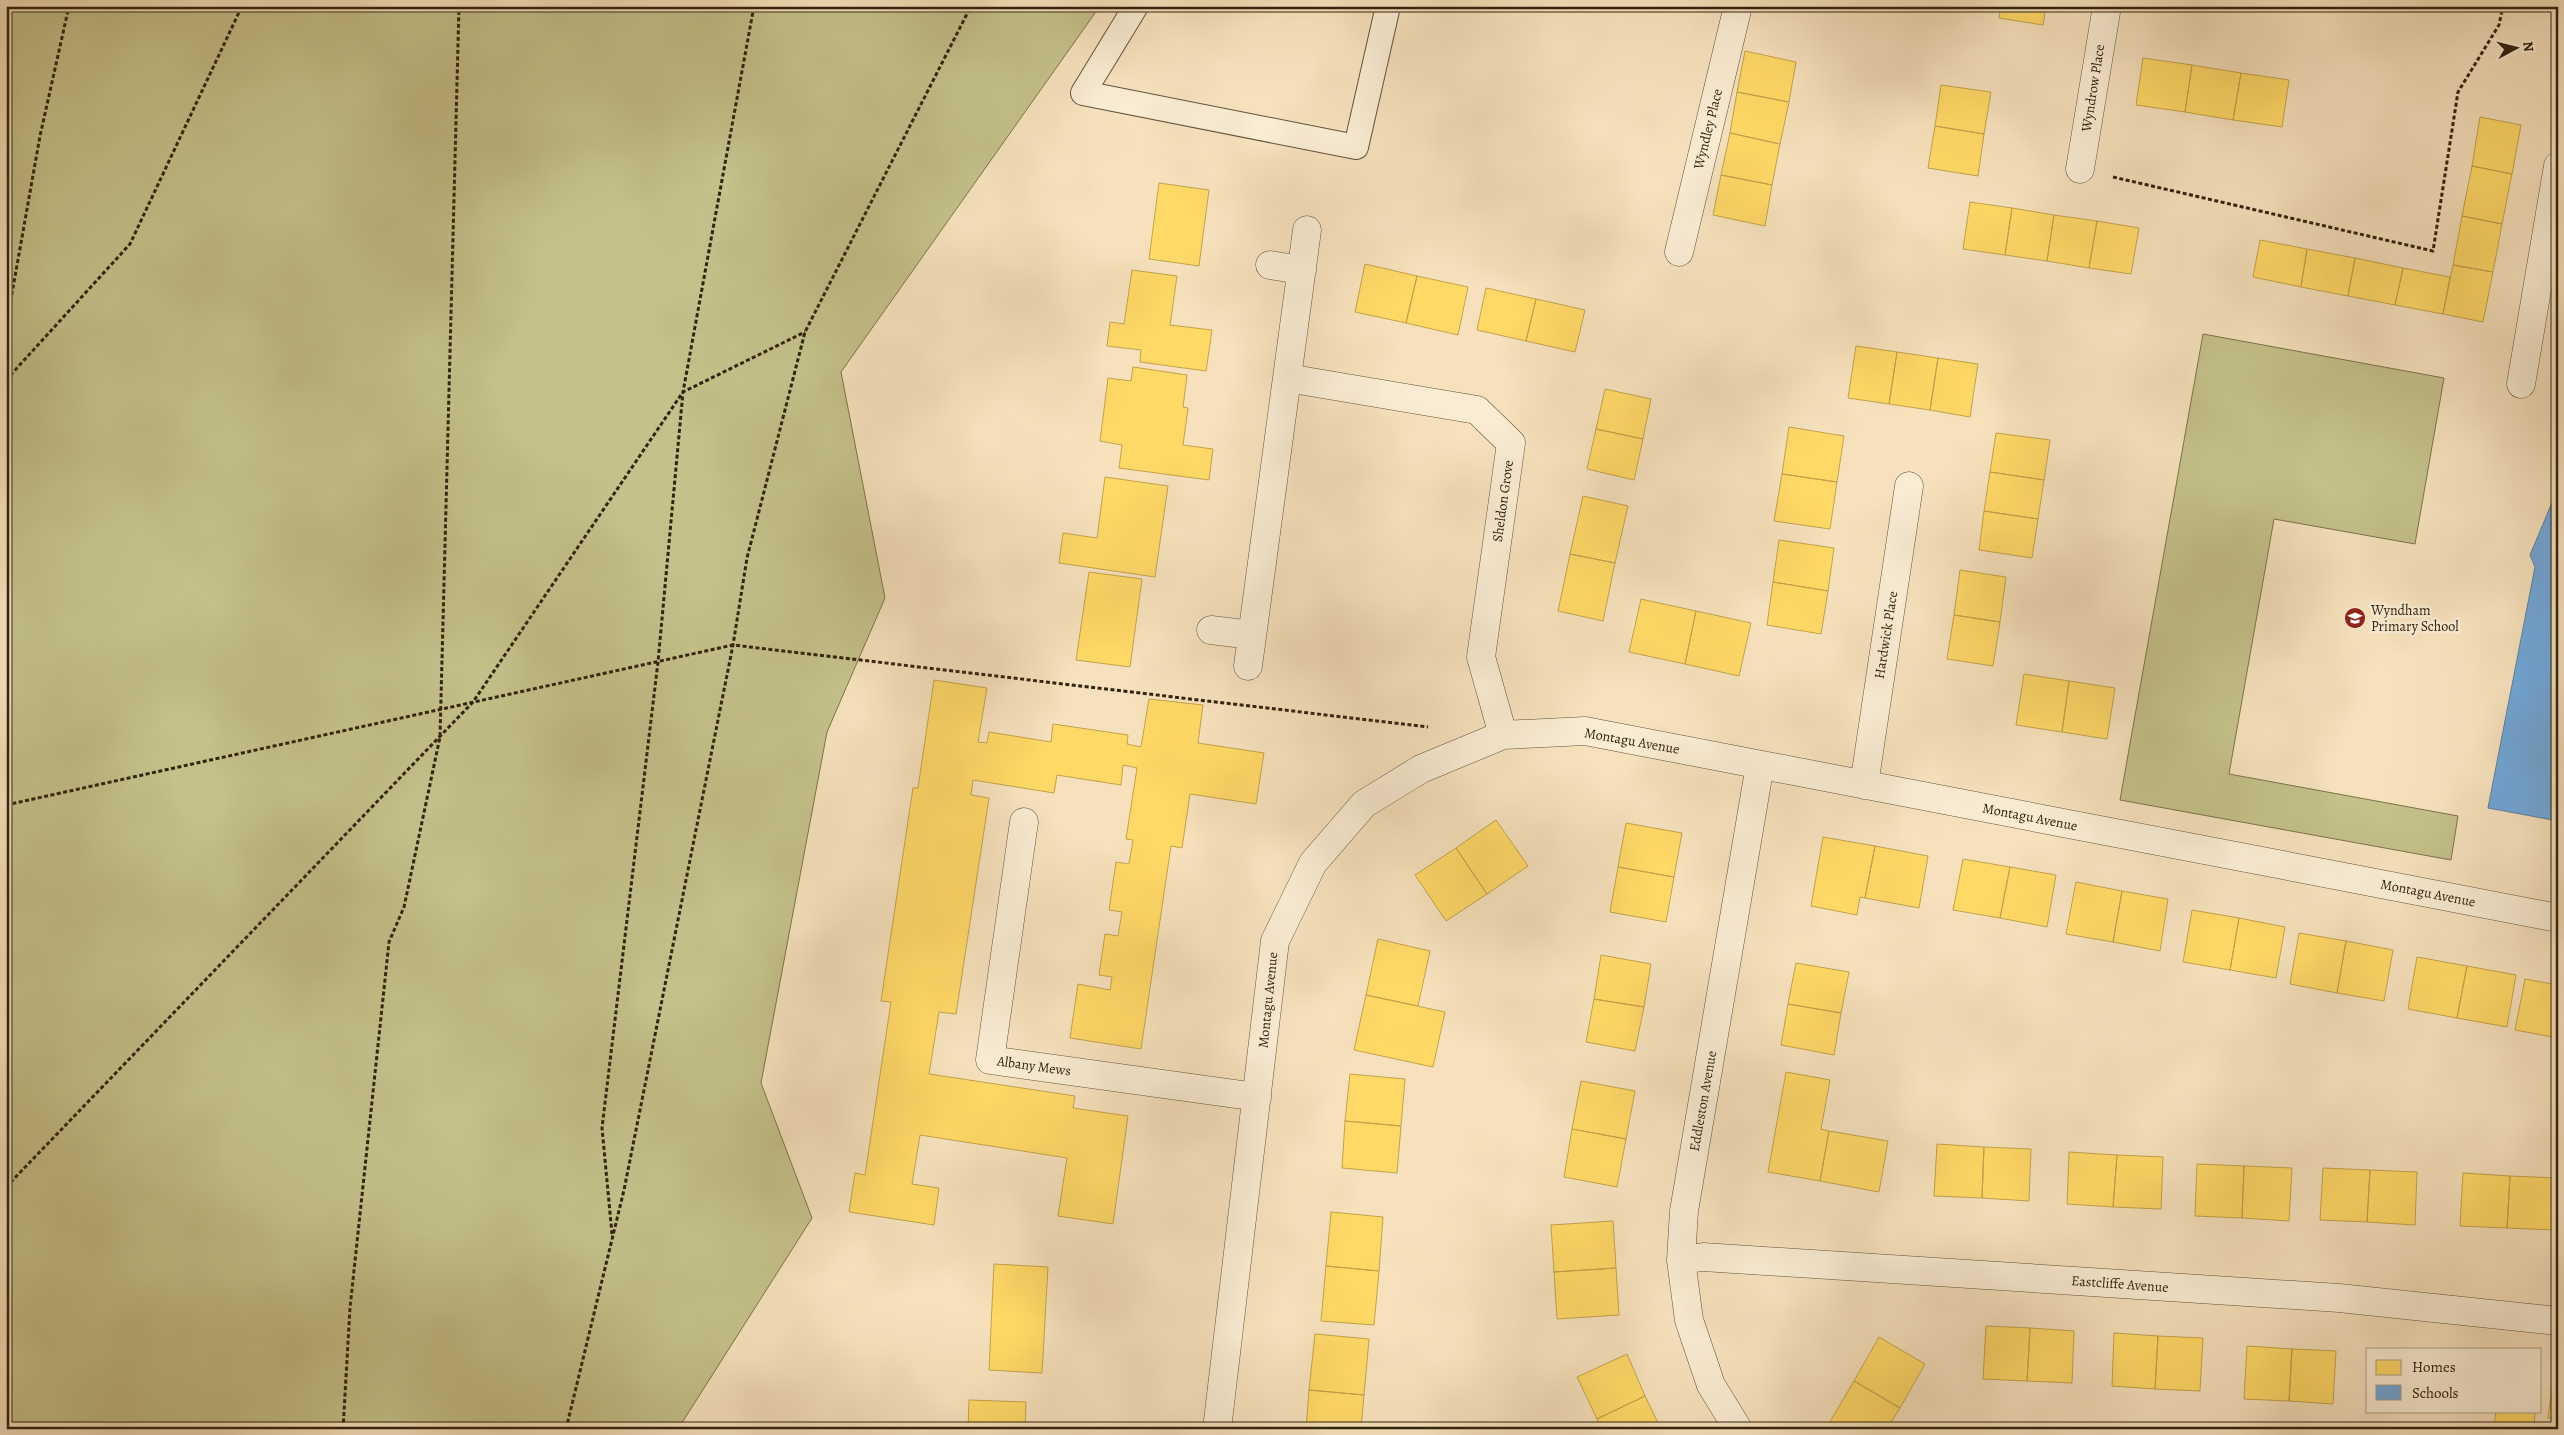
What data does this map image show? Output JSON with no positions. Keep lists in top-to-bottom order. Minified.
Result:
{"streets":{"street":["Wyndrow Place","Wyndley Place","Sheldon Grove","Hardwick Place","Montagu Avenue","Albany Mews","Eddleston Avenue","Eastcliffe Avenue"]},"crossings":[["Sheldon Grove","Montagu Avenue"],["Hardwick Place","Montagu Avenue"],["Montagu Avenue","Albany Mews"],["Montagu Avenue","Eddleston Avenue"],["Eddleston Avenue","Eastcliffe Avenue"]],"places":{"school or university":["Wyndham Primary School"]},"legend":["Homes","Schools"],"north":"right"}
